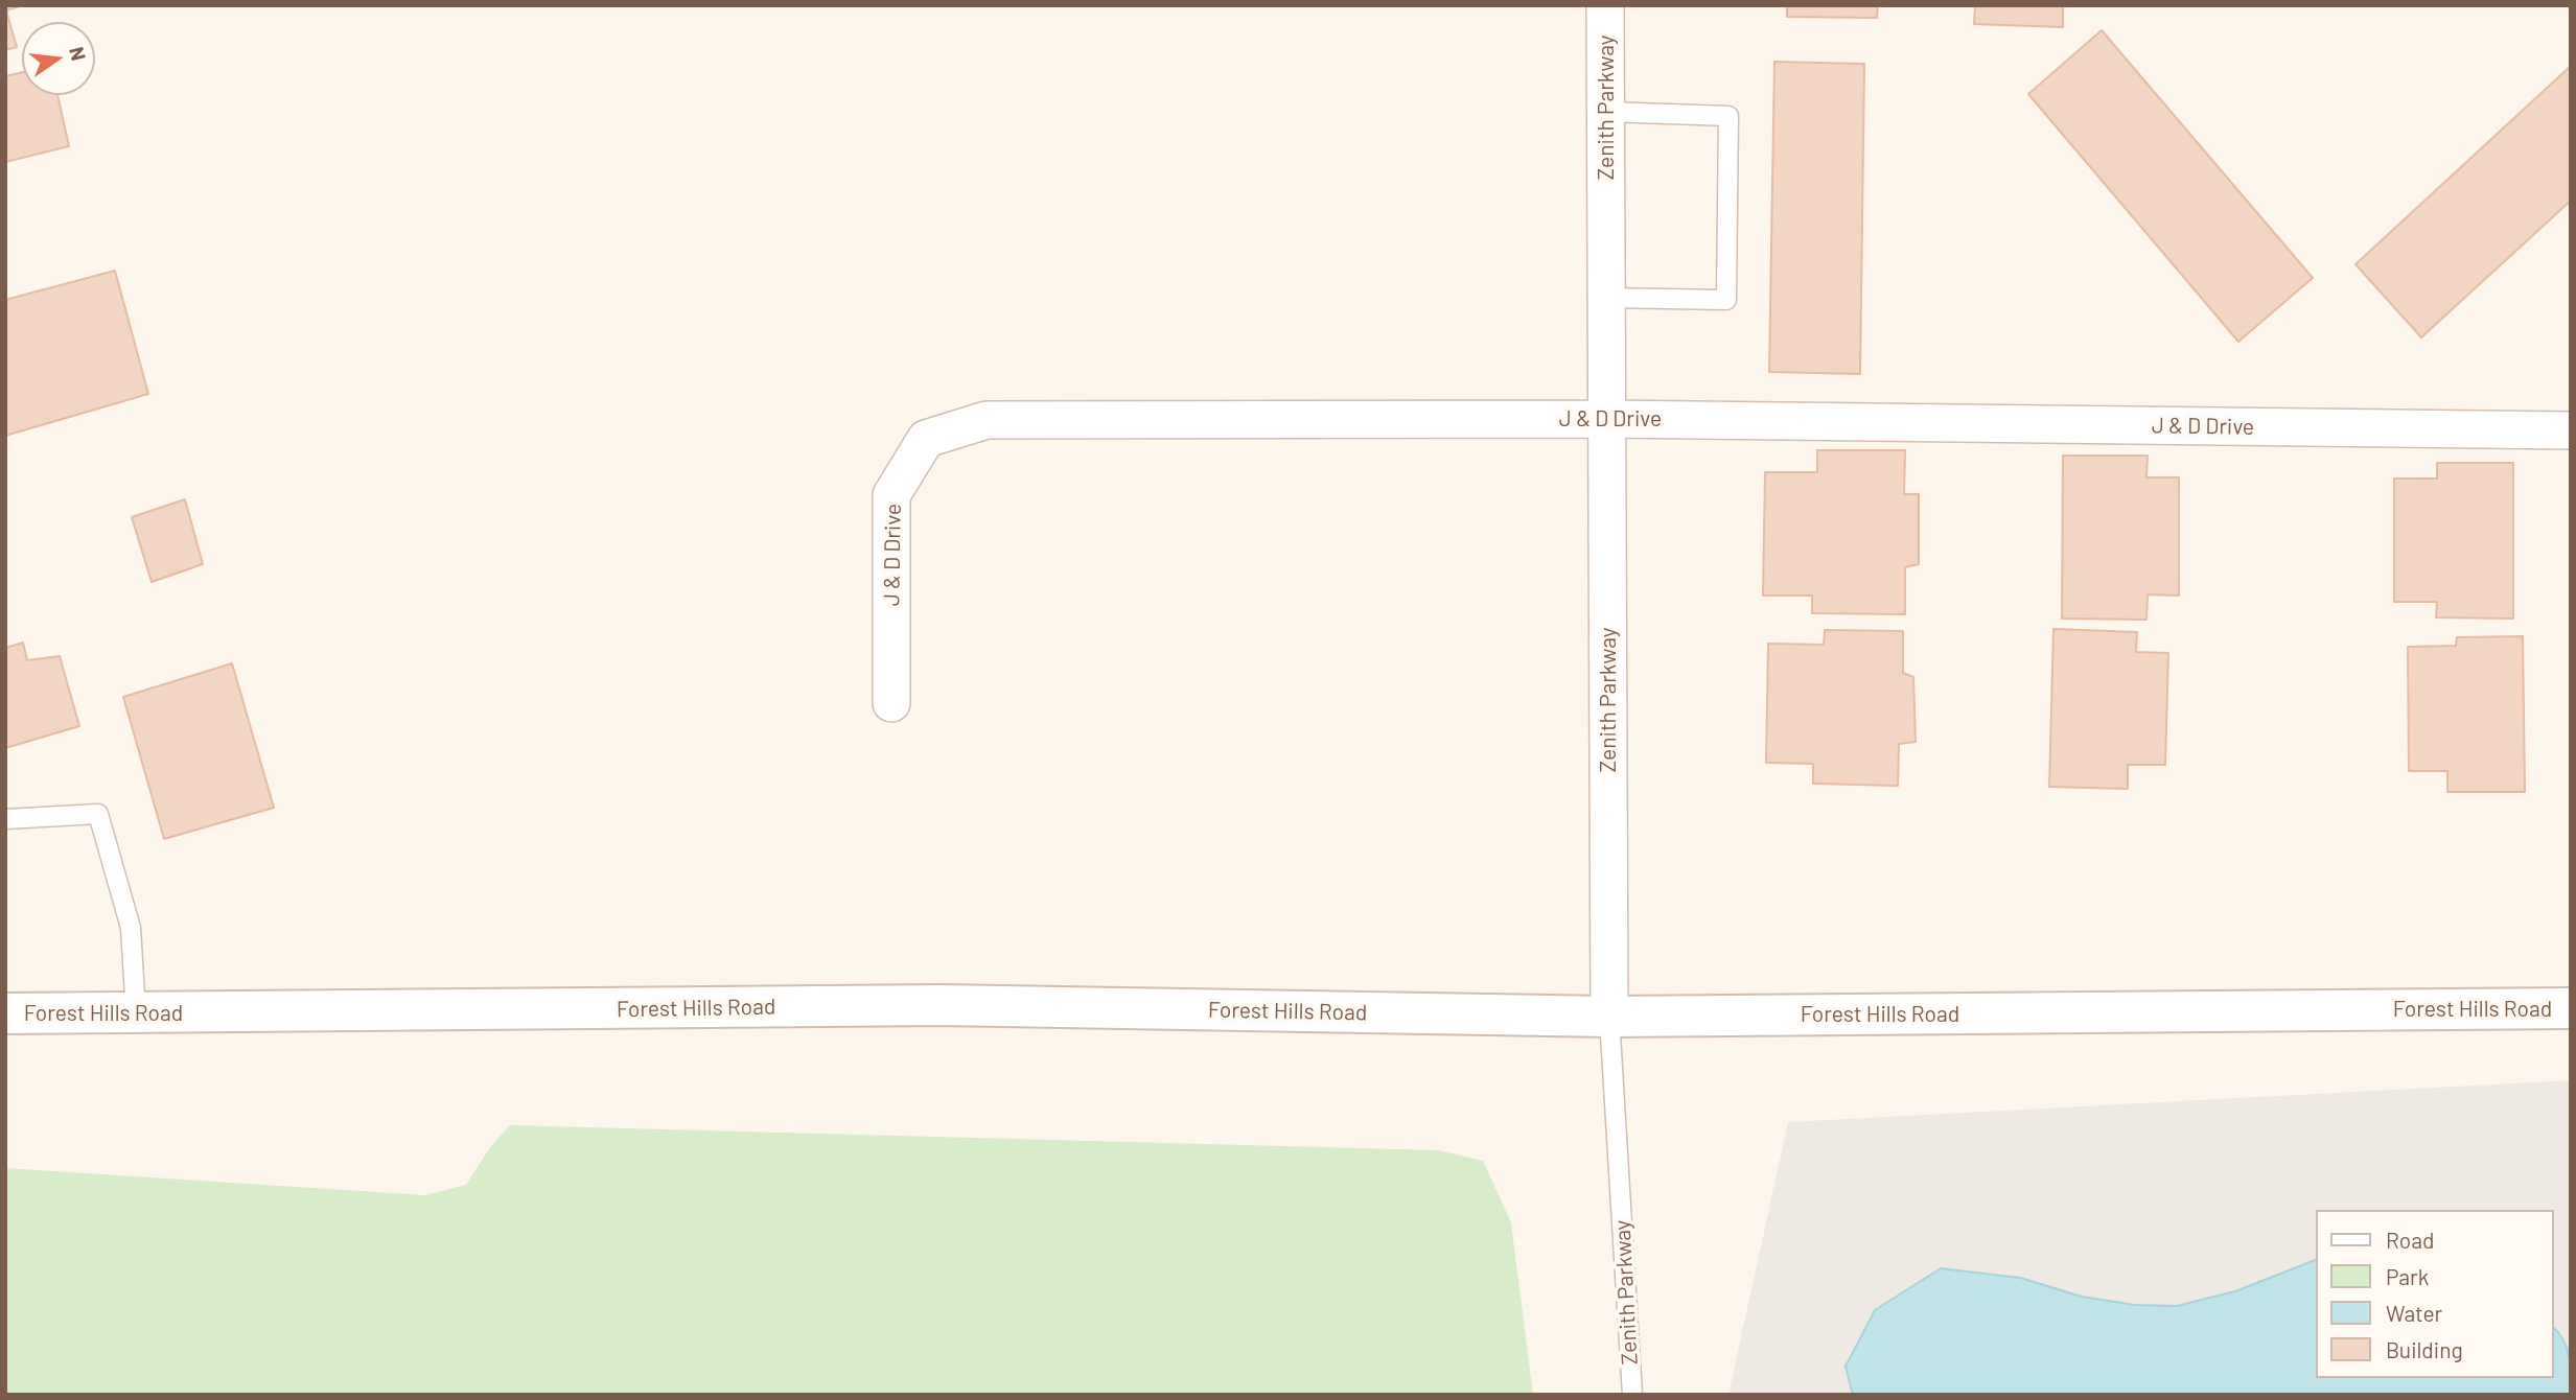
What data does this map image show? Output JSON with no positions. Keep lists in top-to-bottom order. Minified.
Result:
{"streets":{"street":["Zenith Parkway","J & D Drive","Forest Hills Road"]},"crossings":[["Zenith Parkway","J & D Drive"],["Zenith Parkway","Forest Hills Road"]],"legend":["Road","Park","Water","Building"],"north":"right"}
